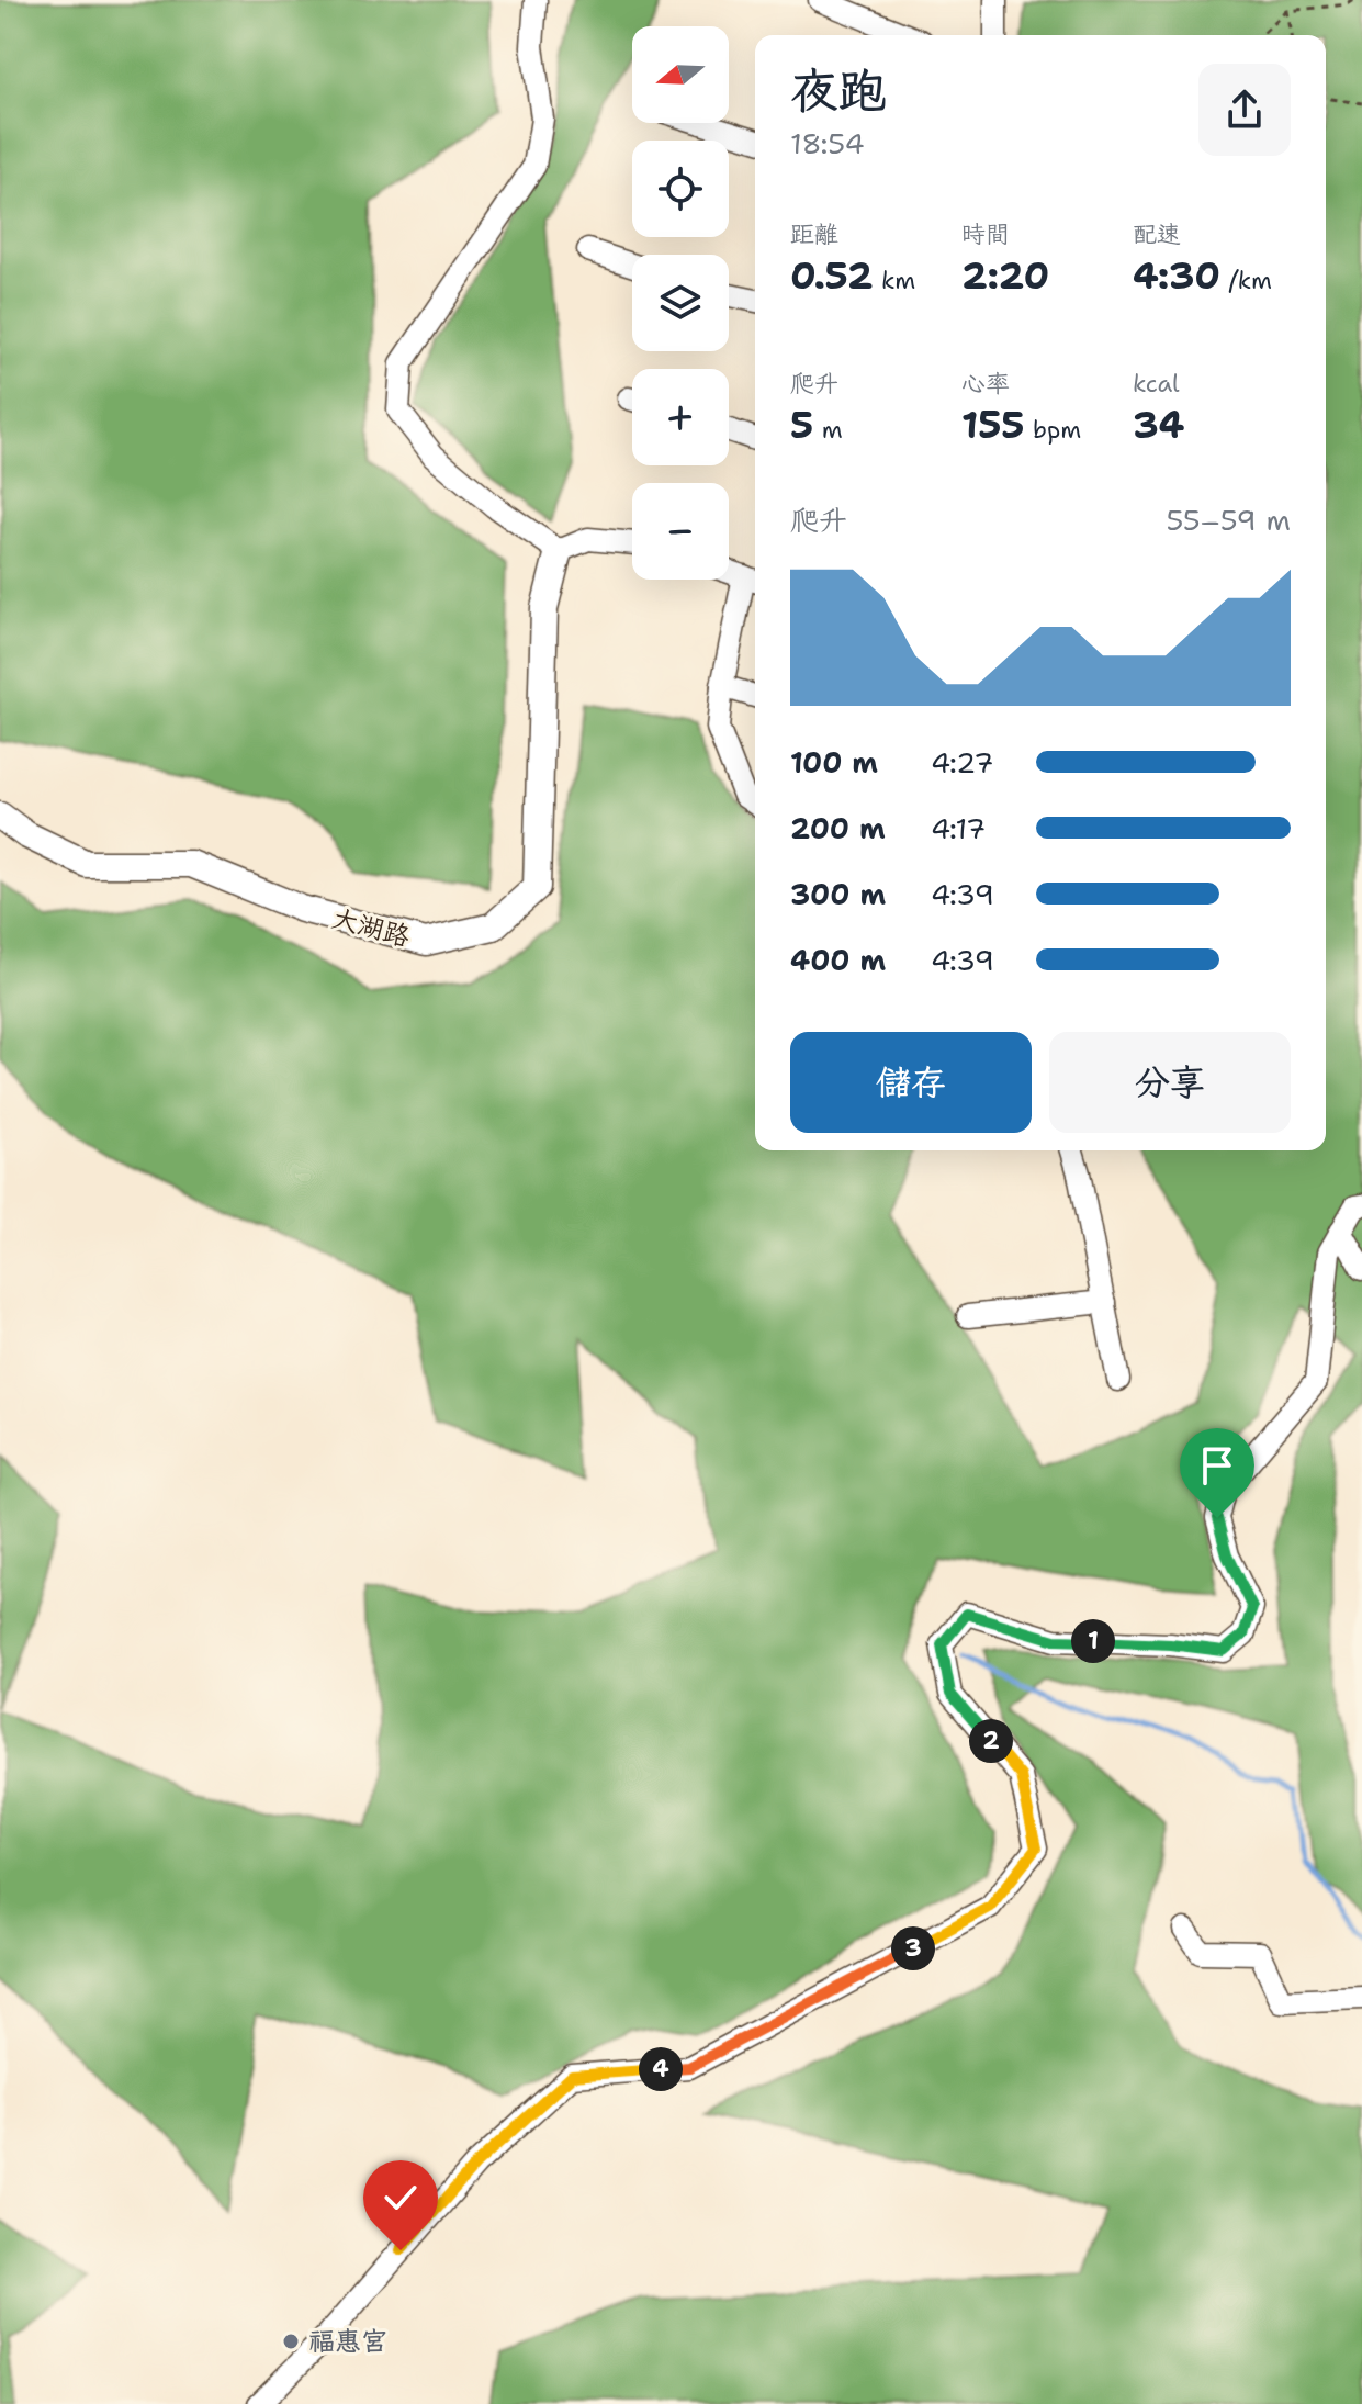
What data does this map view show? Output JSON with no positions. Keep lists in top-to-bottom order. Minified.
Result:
{"streets":{"street":["大湖路"]},"places":["福惠宮"],"north":"left","page":{"map_buttons":["+","−"],"heading":["夜跑","18:54"],"stats":[["距離","0.52 km"],["時間","2:20"],["配速","4:30 /km"],["爬升","5 m"],["心率","155 bpm"],["kcal","34"]],"chart":["爬升","55–59 m"],"list":[{"name":"100 m","note":"4:27"},{"name":"200 m","note":"4:17"},{"name":"300 m","note":"4:39"},{"name":"400 m","note":"4:39"}],"buttons":["儲存","分享"],"pins":["1","2","3","4"]}}
